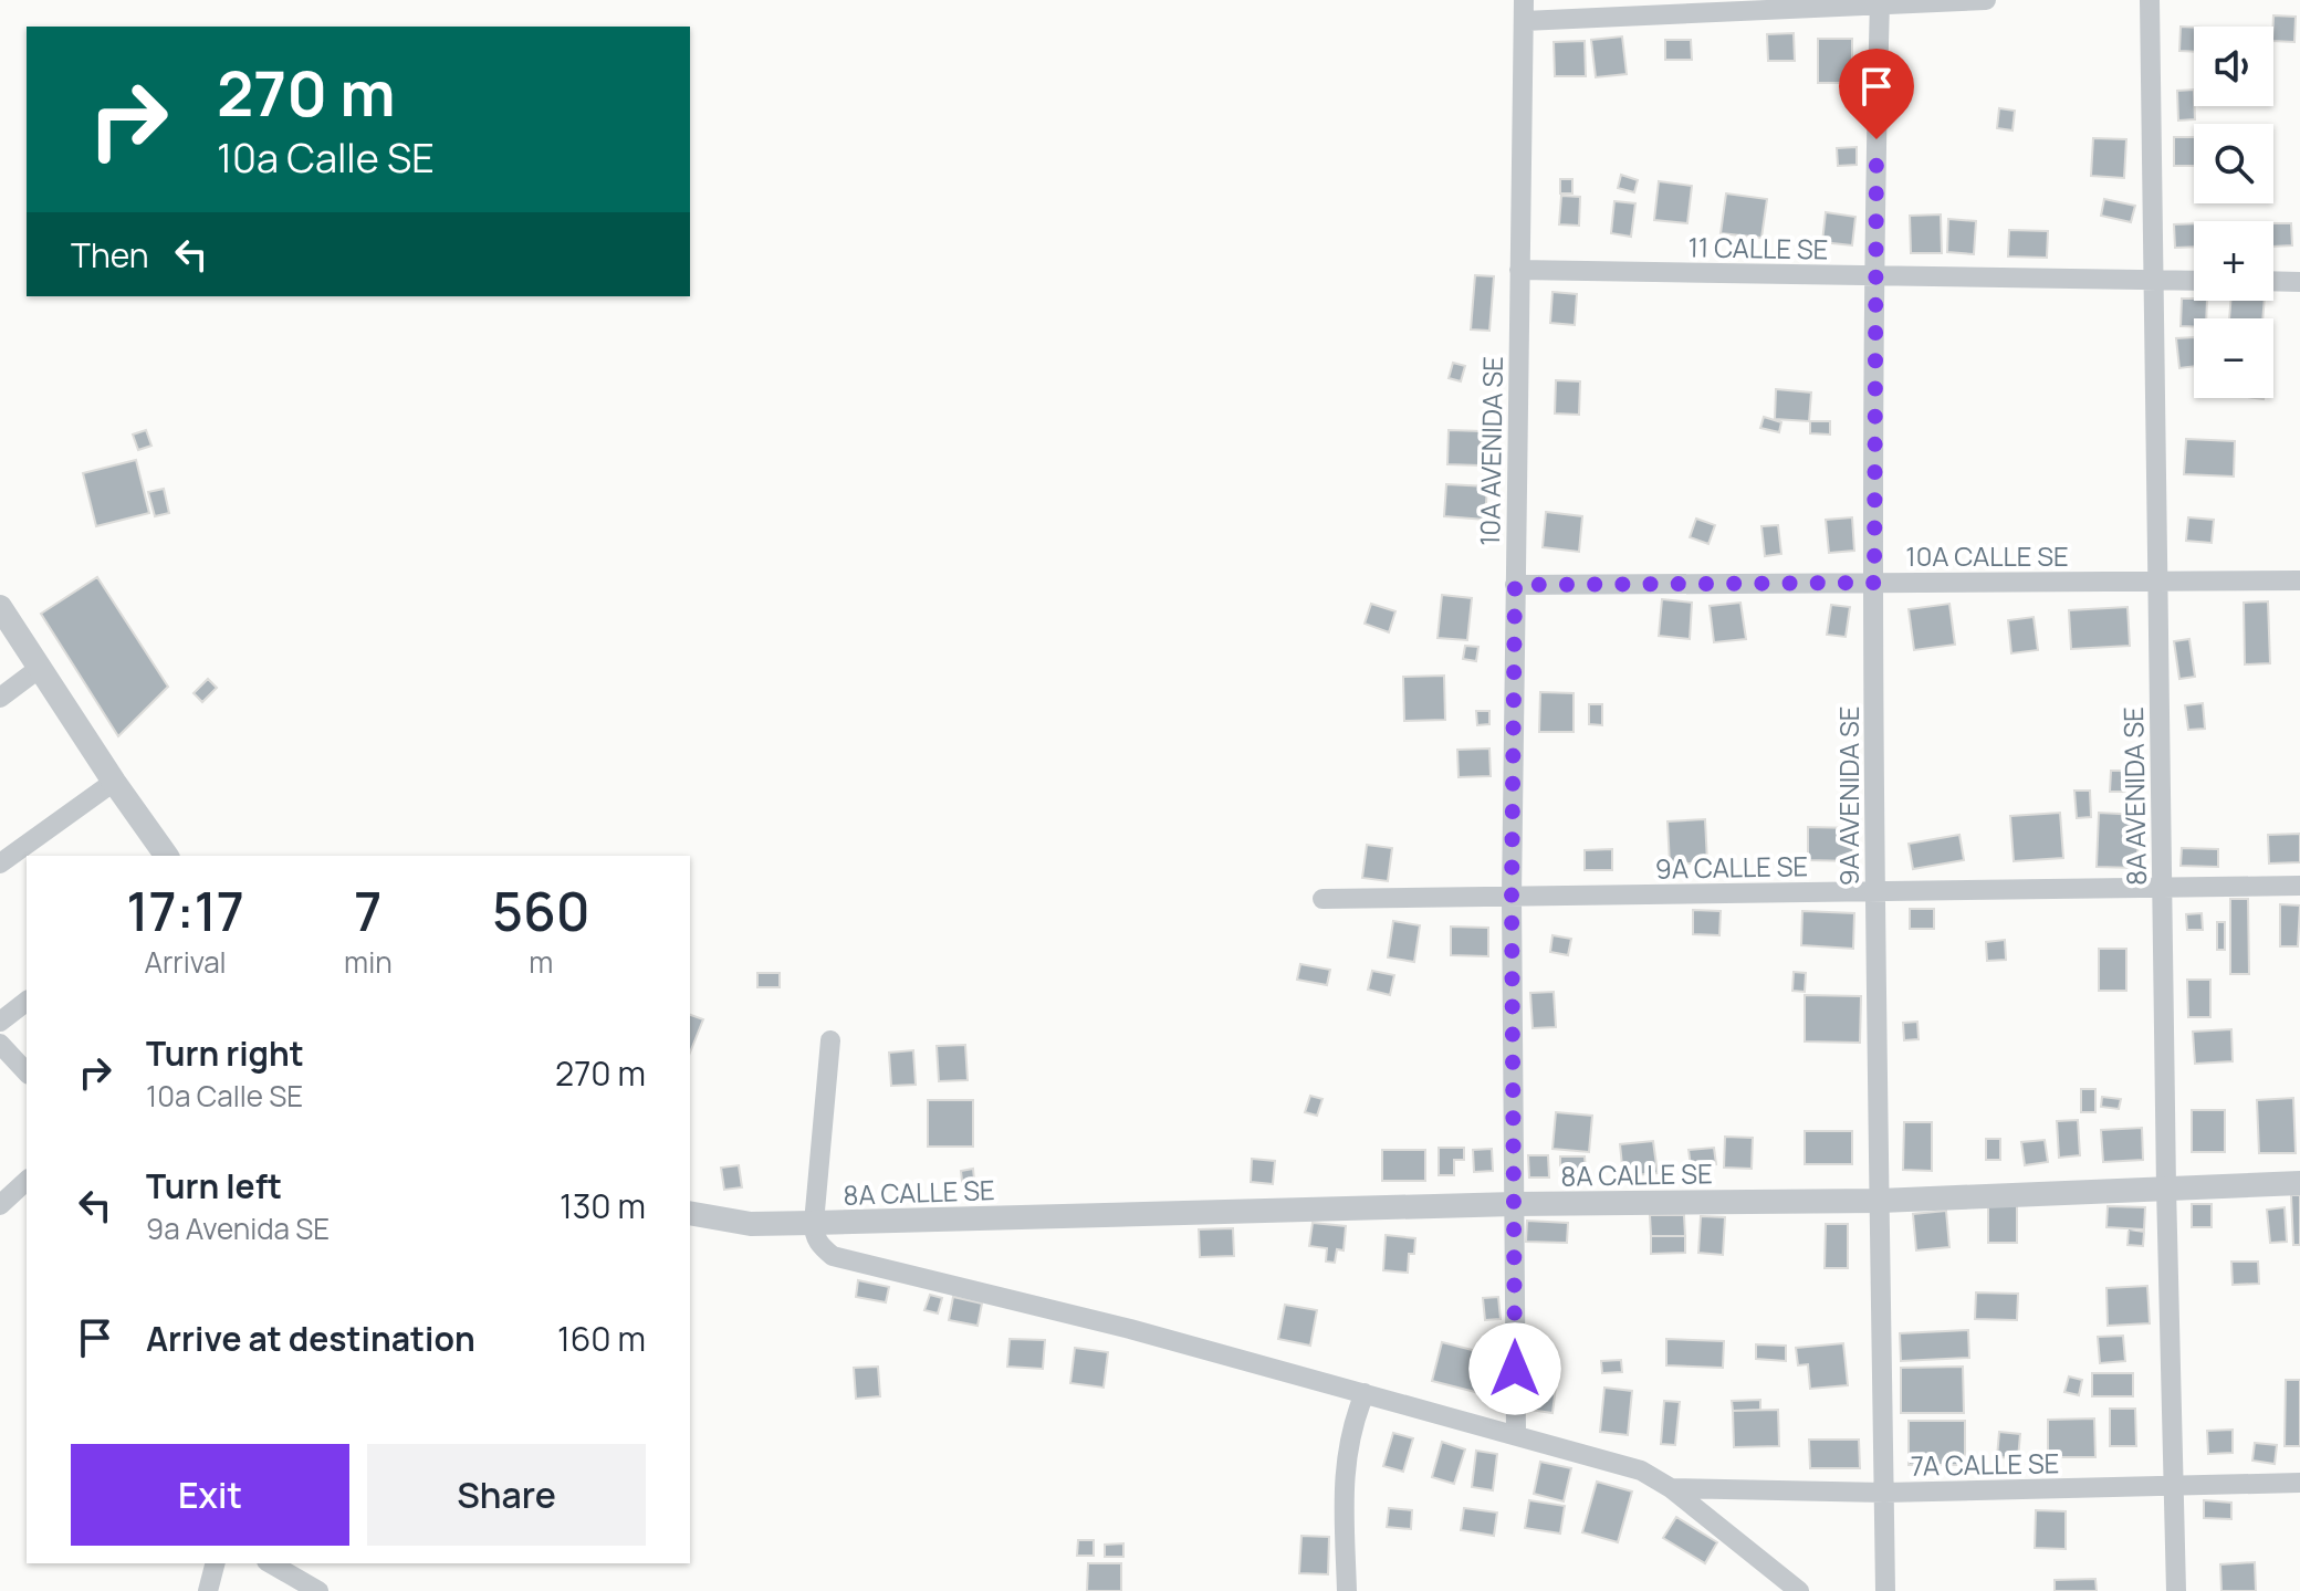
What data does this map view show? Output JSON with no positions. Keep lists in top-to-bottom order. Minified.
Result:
{"streets":{"street":["11 CALLE SE","10A AVENIDA SE","10A CALLE SE","9A AVENIDA SE","8A AVENIDA SE","9A CALLE SE","8A CALLE SE","7A CALLE SE"]},"crossings":[["11 CALLE SE","10A AVENIDA SE"],["11 CALLE SE","9A AVENIDA SE"],["11 CALLE SE","8A AVENIDA SE"],["10A AVENIDA SE","10A CALLE SE"],["10A AVENIDA SE","9A CALLE SE"],["10A AVENIDA SE","8A CALLE SE"],["10A CALLE SE","9A AVENIDA SE"],["10A CALLE SE","8A AVENIDA SE"],["9A AVENIDA SE","9A CALLE SE"],["9A AVENIDA SE","8A CALLE SE"],["9A AVENIDA SE","7A CALLE SE"],["8A AVENIDA SE","9A CALLE SE"],["8A AVENIDA SE","8A CALLE SE"],["8A AVENIDA SE","7A CALLE SE"]],"page":{"map_buttons":["+","−"],"turn":["270 m","10a Calle SE"],"then":"Then","eta":["17:17","Arrival","7","min","560","m"],"list":[{"name":"Turn right","note":"10a Calle SE","value":"270 m"},{"name":"Turn left","note":"9a Avenida SE","value":"130 m"},{"name":"Arrive at destination","value":"160 m"}],"buttons":["Exit","Share"]}}
